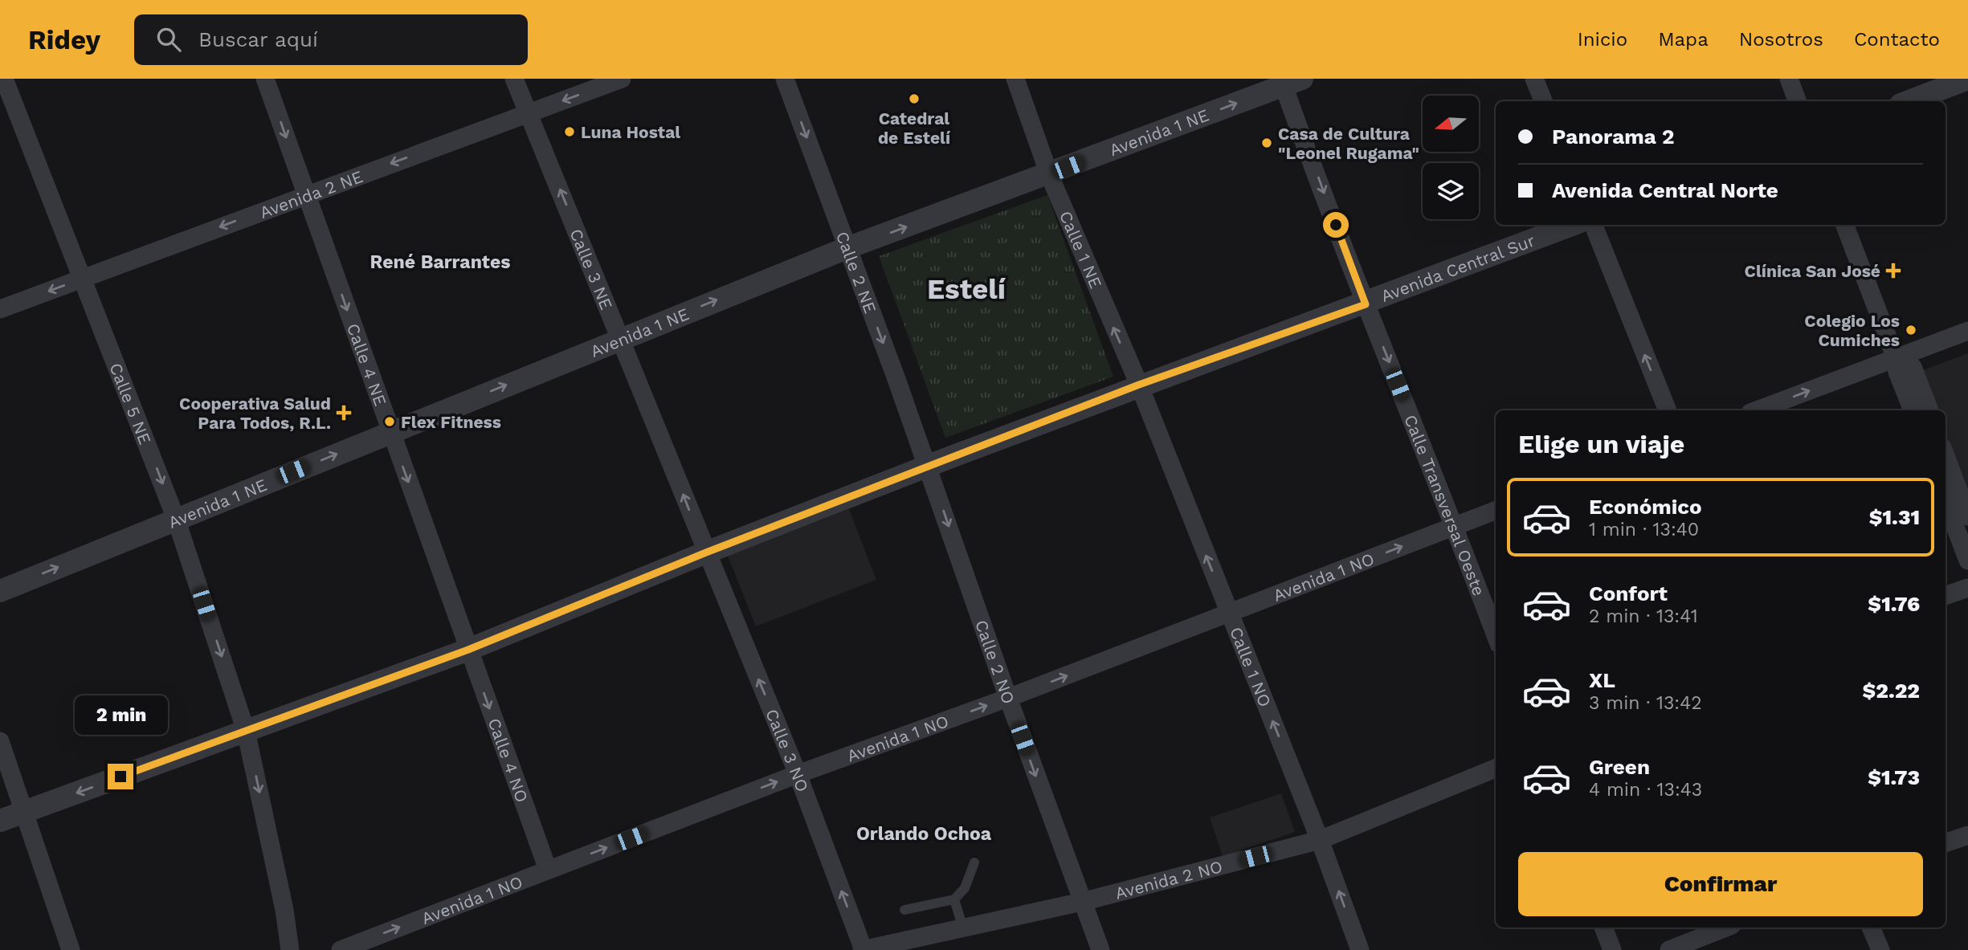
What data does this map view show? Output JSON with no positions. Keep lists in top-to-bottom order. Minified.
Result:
{"streets":{"street":["Avenida 1 NE","Avenida 2 NE","Calle 1 NE","Calle 3 NE","Avenida Central Sur","Calle 2 NE","Calle 4 NE","Calle 5 NE","Calle Transversal Oeste","Avenida 1 NO","Calle 2 NO","Calle 1 NO","Calle 3 NO","Calle 4 NO","Avenida 2 NO"]},"crossings":[["Avenida 1 NE","Calle 1 NE"],["Avenida 1 NE","Calle 3 NE"],["Avenida 1 NE","Calle 2 NE"],["Avenida 1 NE","Calle 4 NE"],["Avenida 1 NE","Calle 5 NE"],["Avenida 1 NE","Calle Transversal Oeste"],["Avenida 2 NE","Calle 3 NE"],["Avenida 2 NE","Calle 4 NE"],["Avenida 2 NE","Calle 5 NE"],["Calle 1 NE","Avenida Central Sur"],["Calle 1 NE","Calle 1 NO"],["Calle 3 NE","Avenida Central Sur"],["Calle 3 NE","Calle 3 NO"],["Avenida Central Sur","Calle 2 NE"],["Avenida Central Sur","Calle 4 NE"],["Avenida Central Sur","Calle 5 NE"],["Avenida Central Sur","Calle Transversal Oeste"],["Avenida Central Sur","Calle 2 NO"],["Avenida Central Sur","Calle 1 NO"],["Avenida Central Sur","Calle 3 NO"],["Avenida Central Sur","Calle 4 NO"],["Calle 2 NE","Calle 2 NO"],["Calle 4 NE","Calle 4 NO"],["Calle Transversal Oeste","Avenida 1 NO"],["Avenida 1 NO","Calle 2 NO"],["Avenida 1 NO","Calle 1 NO"],["Avenida 1 NO","Calle 3 NO"],["Avenida 1 NO","Calle 4 NO"],["Calle 2 NO","Avenida 2 NO"],["Calle 1 NO","Avenida 2 NO"],["Calle 3 NO","Avenida 2 NO"]],"one_way":["Avenida 1 NE","Avenida 2 NE","Calle 1 NE","Calle 3 NE","Calle 2 NE","Calle 4 NE","Calle 5 NE","Calle Transversal Oeste","Avenida 1 NO","Calle 2 NO","Calle 1 NO","Calle 3 NO","Calle 4 NO"],"districts":["René Barrantes","Estelí","Orlando Ochoa"],"places":{"other":["Catedral de Estelí","Luna Hostal","Casa de Cultura \"Leonel Rugama\"","Colegio Los Cumiches","Flex Fitness"],"health":["Clínica San José","Cooperativa Salud Para Todos, R.L."]},"north":"left","page":{"header":"Ridey","search":"Buscar aquí","nav":["Inicio","Mapa","Nosotros","Contacto"],"banner":["Panorama 2","Avenida Central Norte"],"heading":"Elige un viaje","list":[{"name":"Económico","note":"1 min · 13:40","value":"$1.31"},{"name":"Confort","note":"2 min · 13:41","value":"$1.76"},{"name":"XL","note":"3 min · 13:42","value":"$2.22"},{"name":"Green","note":"4 min · 13:43","value":"$1.73"}],"bubble":"2 min","buttons":"Confirmar"}}
